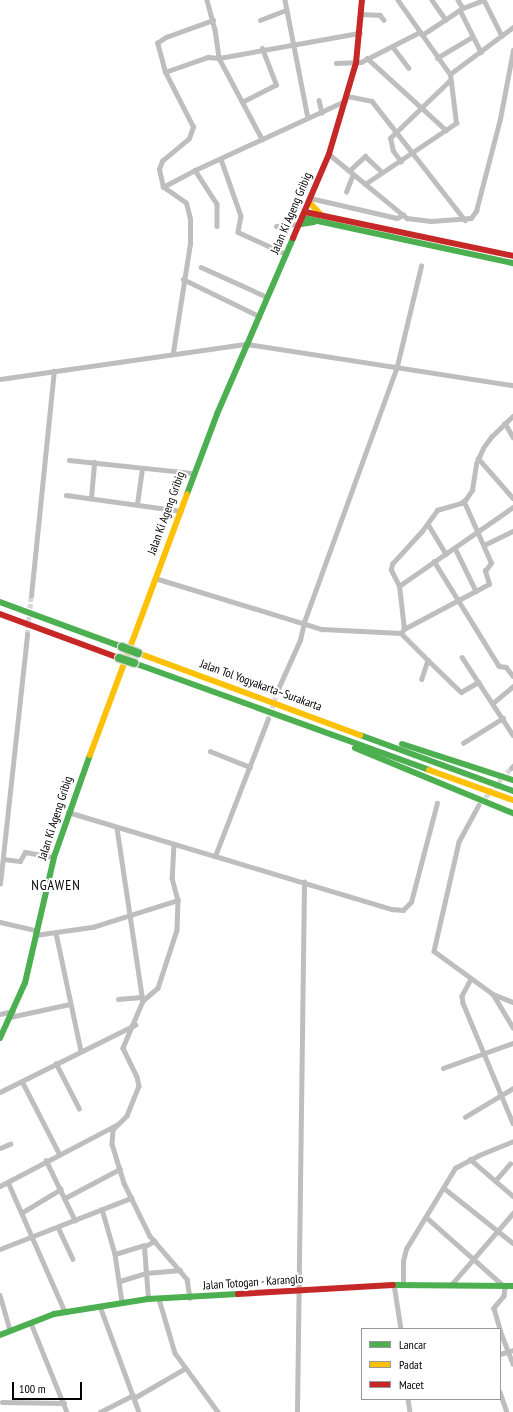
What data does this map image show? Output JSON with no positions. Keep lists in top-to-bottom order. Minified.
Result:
{"streets":{"main road":["Jalan Ki Ageng Gribig","Jalan Tol Yogyakarta–Surakarta","Jalan Totogan - Karanglo"]},"districts":["NGAWEN"],"legend":["Lancar","Padat","Macet"],"scale_bar":"100 m"}
